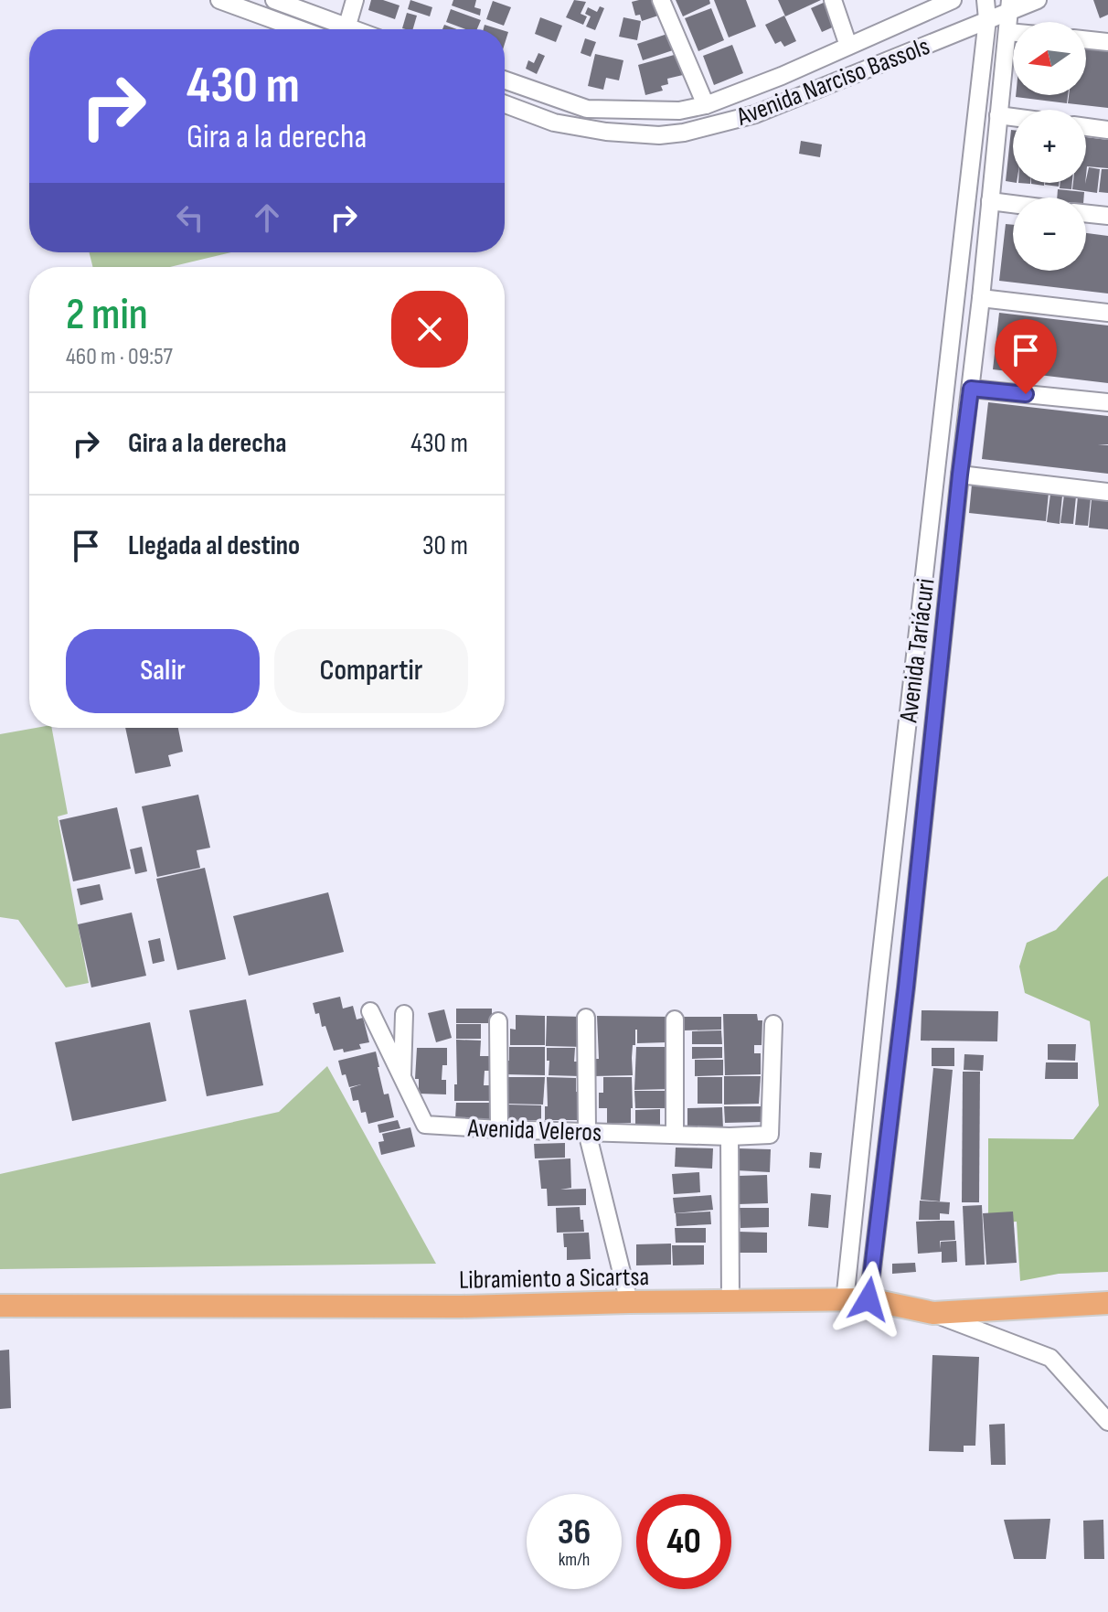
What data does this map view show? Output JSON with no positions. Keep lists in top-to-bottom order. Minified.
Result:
{"streets":{"main road":["Libramiento a Sicartsa"],"street":["Avenida Narciso Bassols","Avenida Tariácuri","Avenida Veleros"]},"crossings":[["Avenida Narciso Bassols","Avenida Tariácuri"],["Avenida Tariácuri","Libramiento a Sicartsa"]],"north":"left","page":{"map_buttons":["+","−"],"turn":["430 m","Gira a la derecha"],"heading":["2 min","460 m · 09:57"],"list":[{"name":"Gira a la derecha","value":"430 m"},{"name":"Llegada al destino","value":"30 m"}],"buttons":["Salir","Compartir"],"speed":"36 km/h","limit":"40"}}
